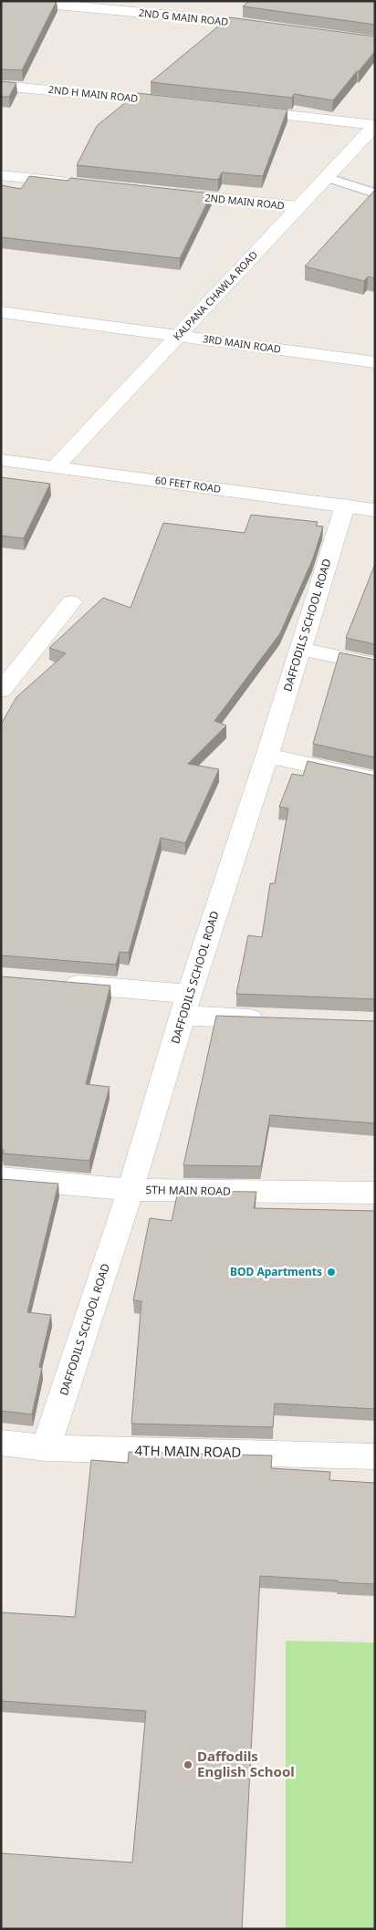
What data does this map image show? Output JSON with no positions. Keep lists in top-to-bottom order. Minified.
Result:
{"streets":{"street":["2ND G MAIN ROAD","2ND H MAIN ROAD","2ND MAIN ROAD","KALPANA CHAWLA ROAD","3RD MAIN ROAD","60 FEET ROAD","DAFFODILS SCHOOL ROAD","5TH MAIN ROAD","4TH MAIN ROAD"]},"crossings":[["2ND MAIN ROAD","KALPANA CHAWLA ROAD"],["KALPANA CHAWLA ROAD","3RD MAIN ROAD"],["KALPANA CHAWLA ROAD","60 FEET ROAD"],["60 FEET ROAD","DAFFODILS SCHOOL ROAD"],["DAFFODILS SCHOOL ROAD","5TH MAIN ROAD"],["DAFFODILS SCHOOL ROAD","4TH MAIN ROAD"]],"places":["BOD Apartments","Daffodils English School"]}
